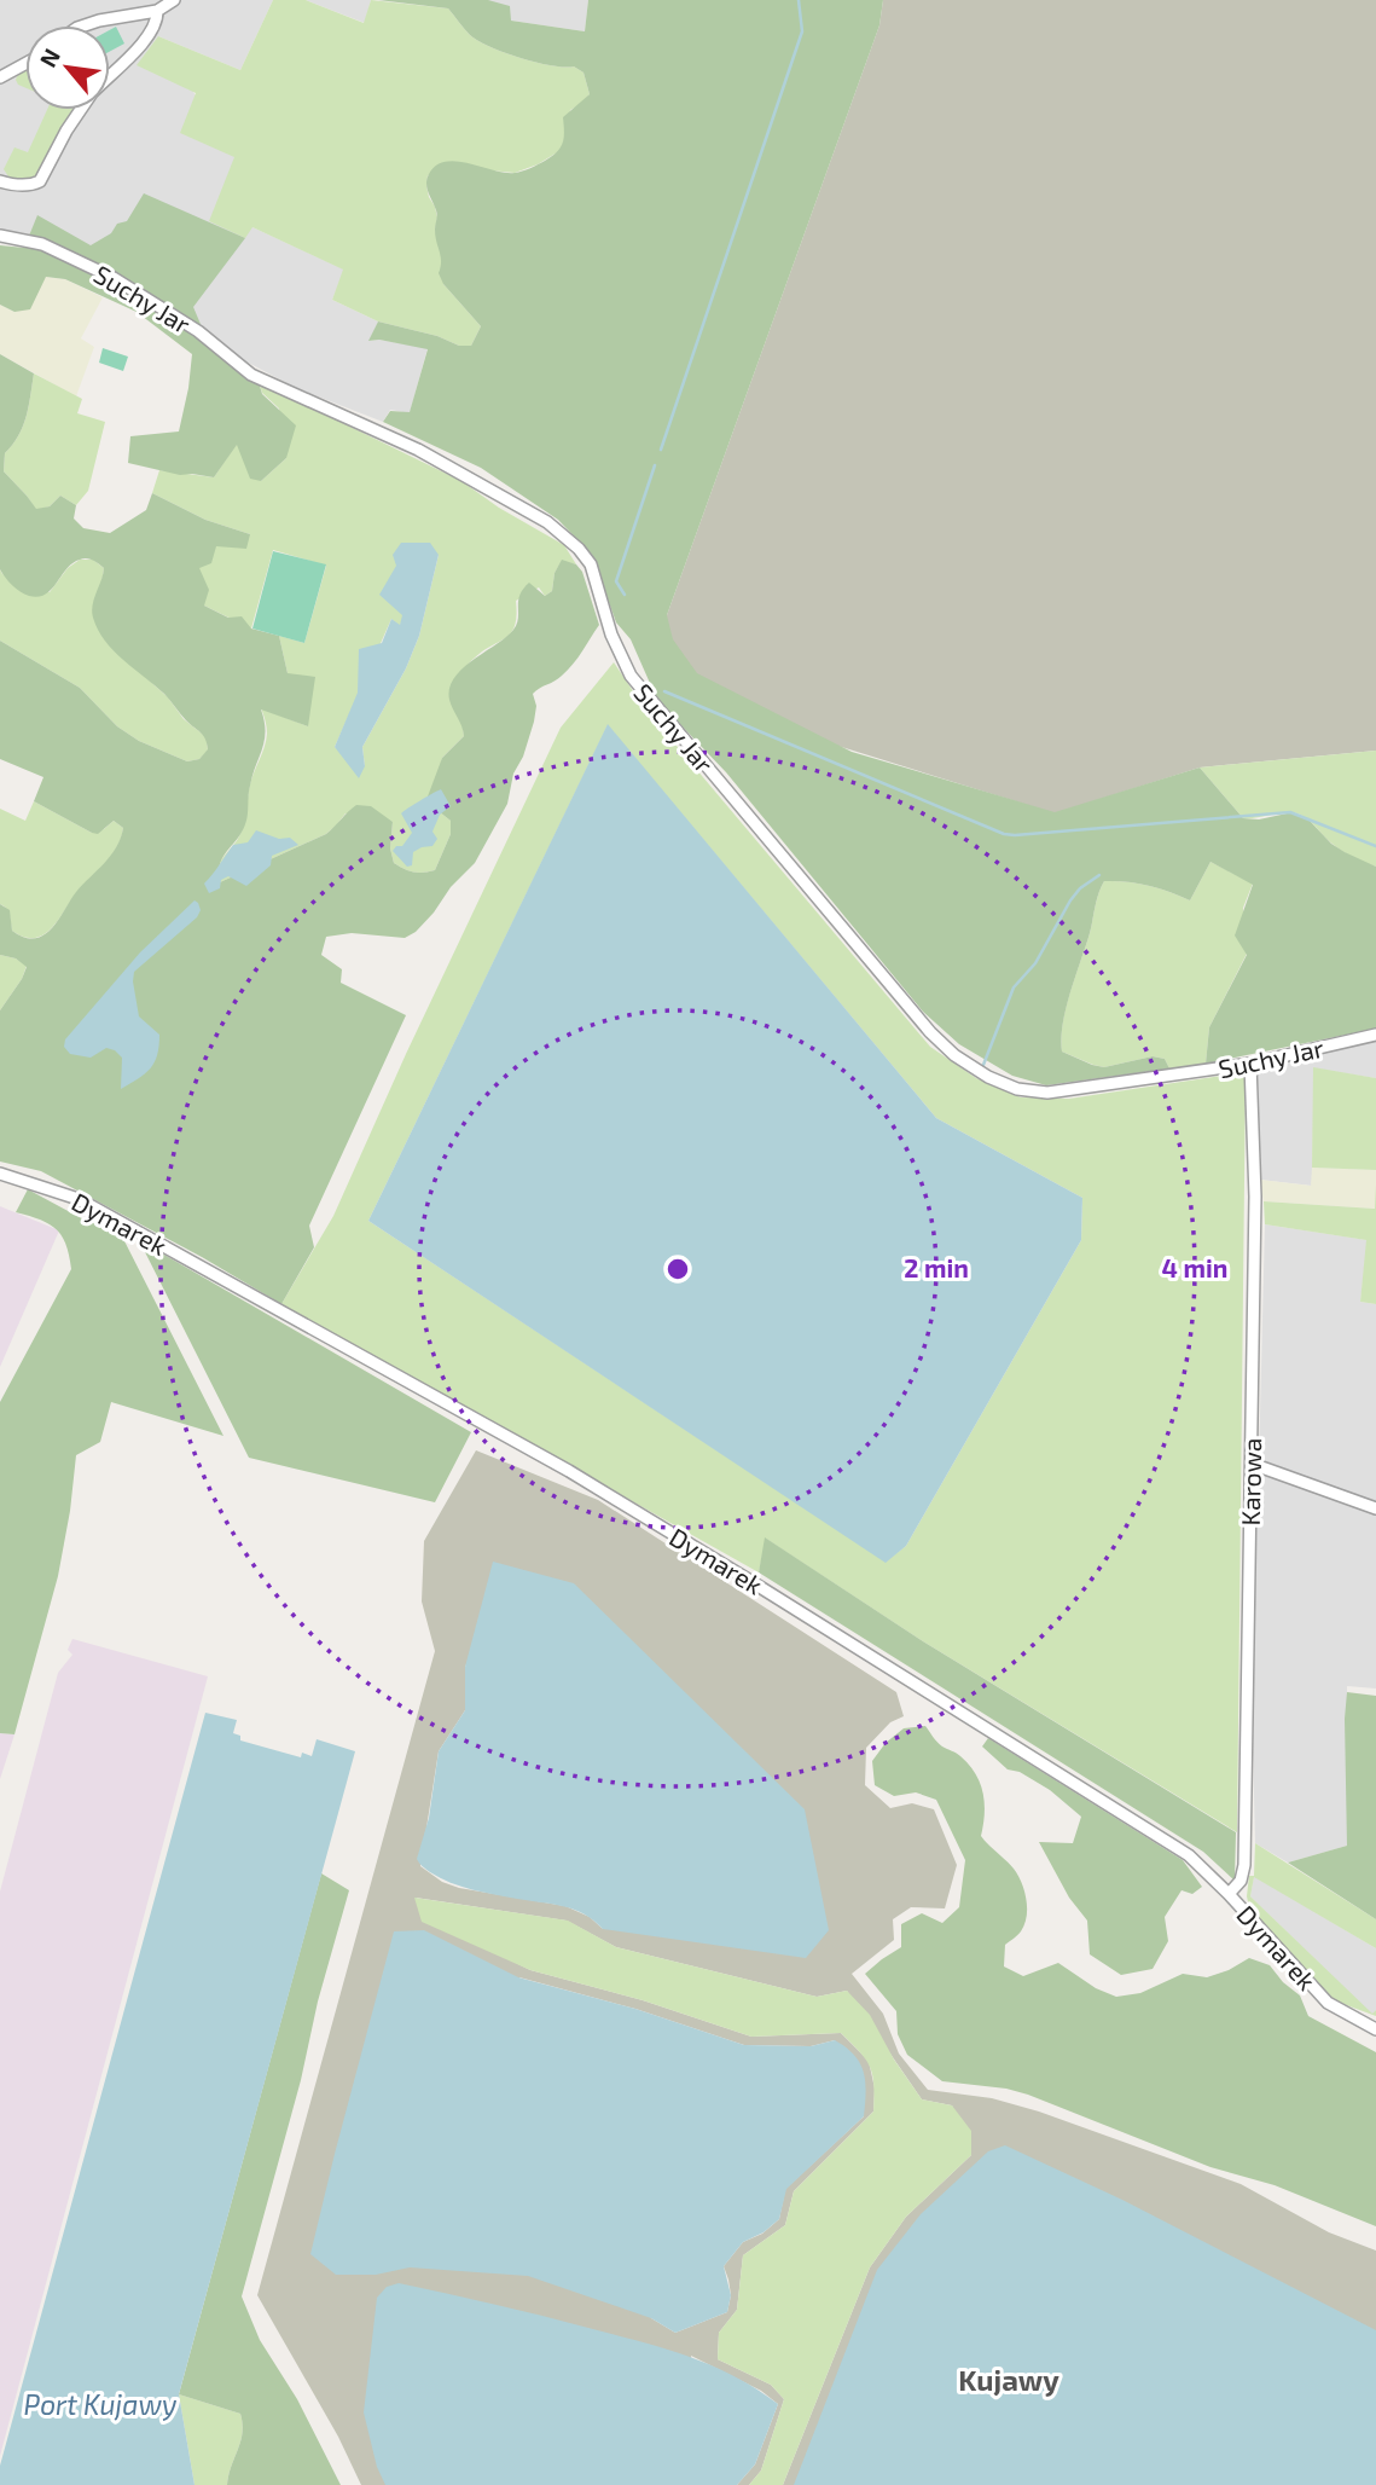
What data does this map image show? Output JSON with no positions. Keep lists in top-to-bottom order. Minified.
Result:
{"streets":{"street":["Suchy Jar","Dymarek","Karowa"]},"crossings":[["Suchy Jar","Karowa"],["Dymarek","Karowa"]],"districts":["Kujawy"],"water":["Port Kujawy"],"north":"top left","rings":["2 min","4 min"]}
